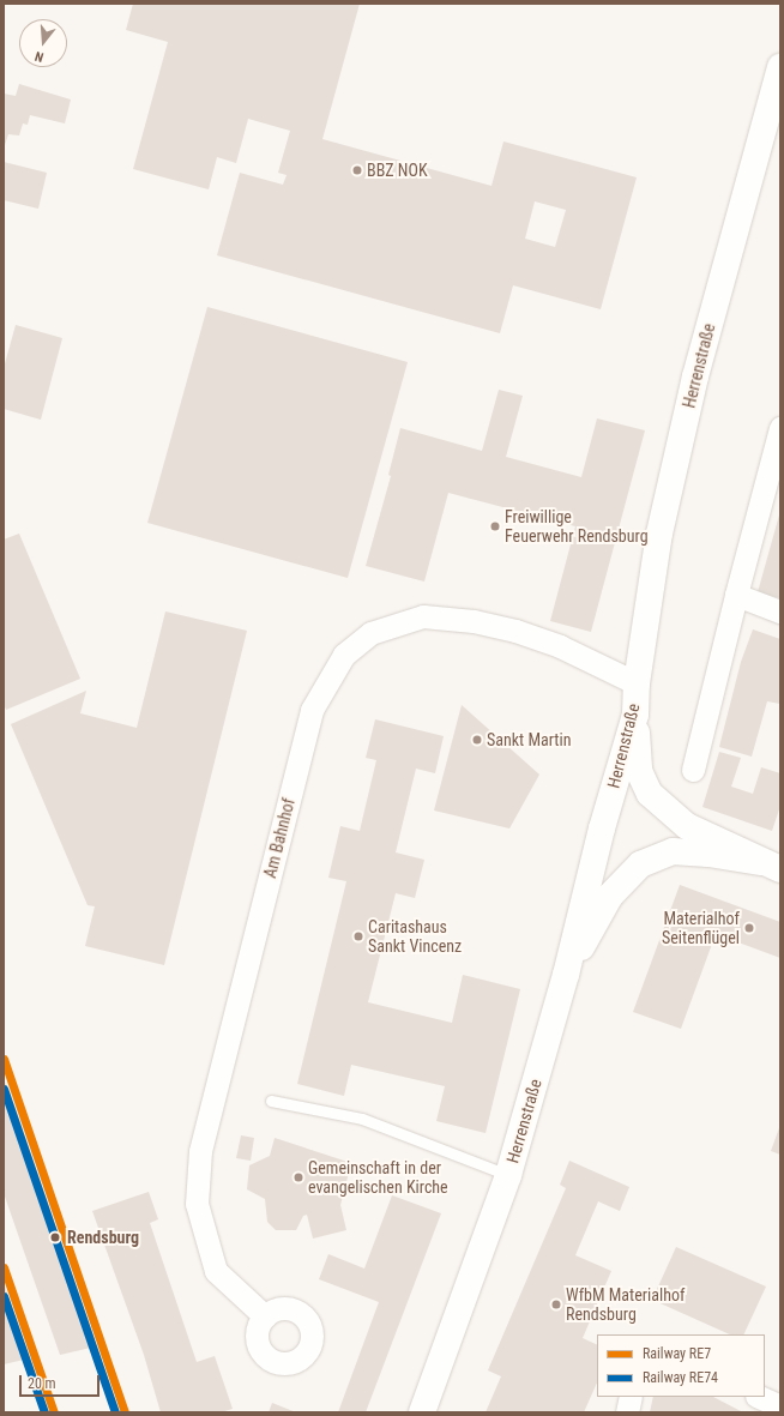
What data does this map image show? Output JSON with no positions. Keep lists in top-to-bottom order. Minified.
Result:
{"streets":{"main road":["Herrenstraße"],"street":["Am Bahnhof"]},"crossings":[["Herrenstraße","Am Bahnhof"]],"places":["BBZ NOK","Freiwillige Feuerwehr Rendsburg","Sankt Martin","Materialhof Seitenflügel","Caritashaus Sankt Vincenz","Gemeinschaft in der evangelischen Kirche","Rendsburg","WfbM Materialhof Rendsburg"],"lines":["rail line RE7","rail line RE74"],"legend":["Railway RE7","Railway RE74"],"scale_bar":"20 m","north":"bottom"}
